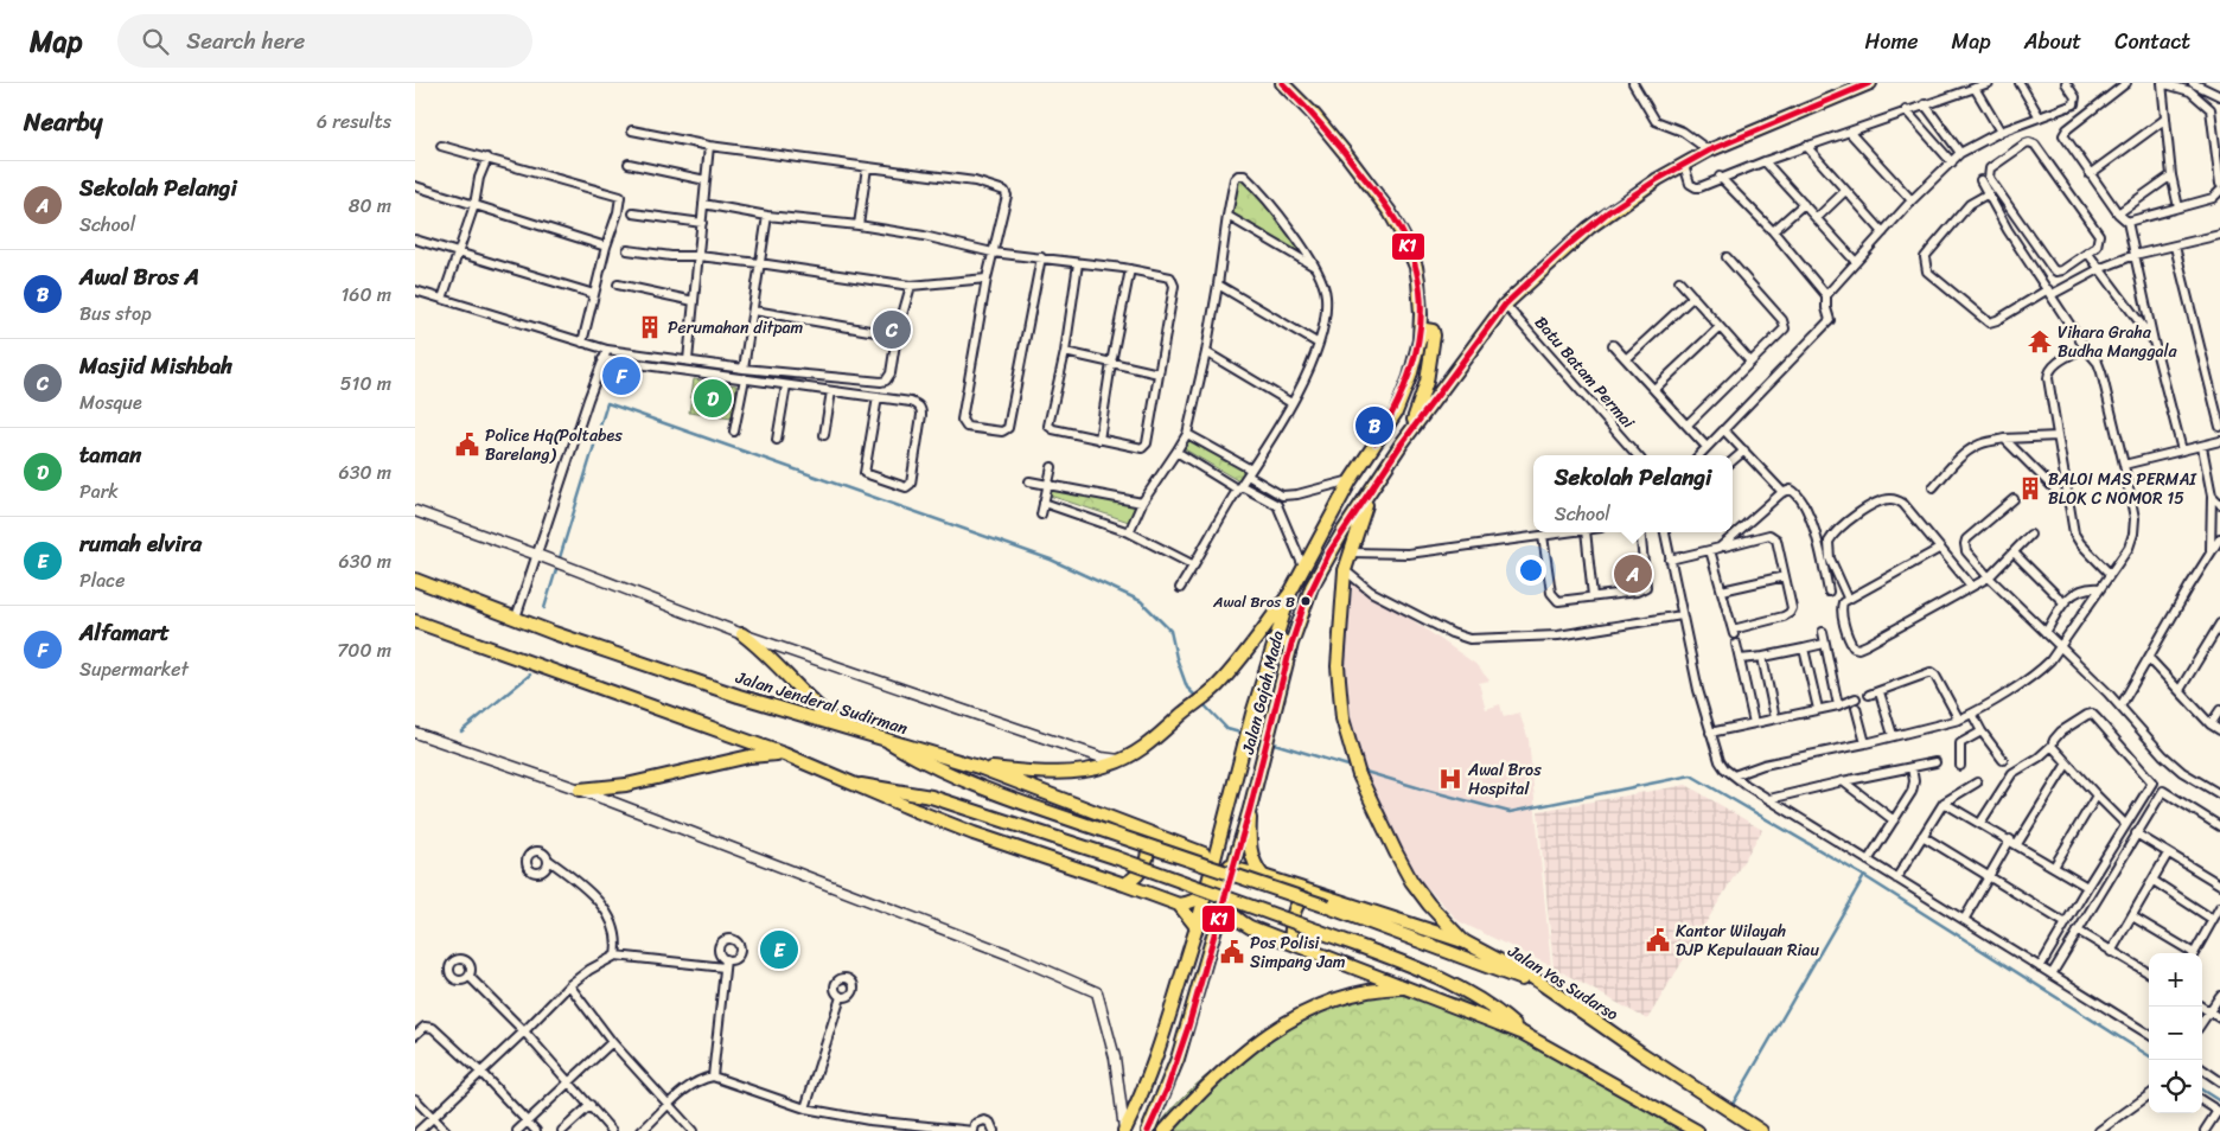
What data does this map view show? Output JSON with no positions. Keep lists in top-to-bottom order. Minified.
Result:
{"streets":{"main road":["Jalan Gajah Mada","Jalan Jenderal Sudirman","Jalan Yos Sudarso"],"street":["Batu Batam Permai"]},"crossings":[["Batu Batam Permai","Jalan Gajah Mada"],["Jalan Gajah Mada","Jalan Yos Sudarso"]],"places":{"building":["Perumahan ditpam","BALOI MAS PERMAI BLOK C NOMOR 15"],"temple":["Vihara Graha Budha Manggala"],"public building":["Police Hq(Poltabes Barelang)","Kantor Wilayah DJP Kepulauan Riau","Pos Polisi Simpang Jam"],"other":["Awal Bros B"],"hospital":["Awal Bros Hospital"]},"lines":["transit line K1"],"page":{"header":"Map","search":"Search here","nav":["Home","Map","About","Contact"],"heading":["Nearby","6 results"],"list":[{"mark":"A","name":"Sekolah Pelangi","note":"School","value":"80 m"},{"mark":"B","name":"Awal Bros A","note":"Bus stop","value":"160 m"},{"mark":"C","name":"Masjid Mishbah","note":"Mosque","value":"510 m"},{"mark":"D","name":"taman","note":"Park","value":"630 m"},{"mark":"E","name":"rumah elvira","note":"Place","value":"630 m"},{"mark":"F","name":"Alfamart","note":"Supermarket","value":"700 m"}],"pins":["C","F","D","B","A","E"],"popup":["Sekolah Pelangi","School"],"map_buttons":["+","−"]}}
